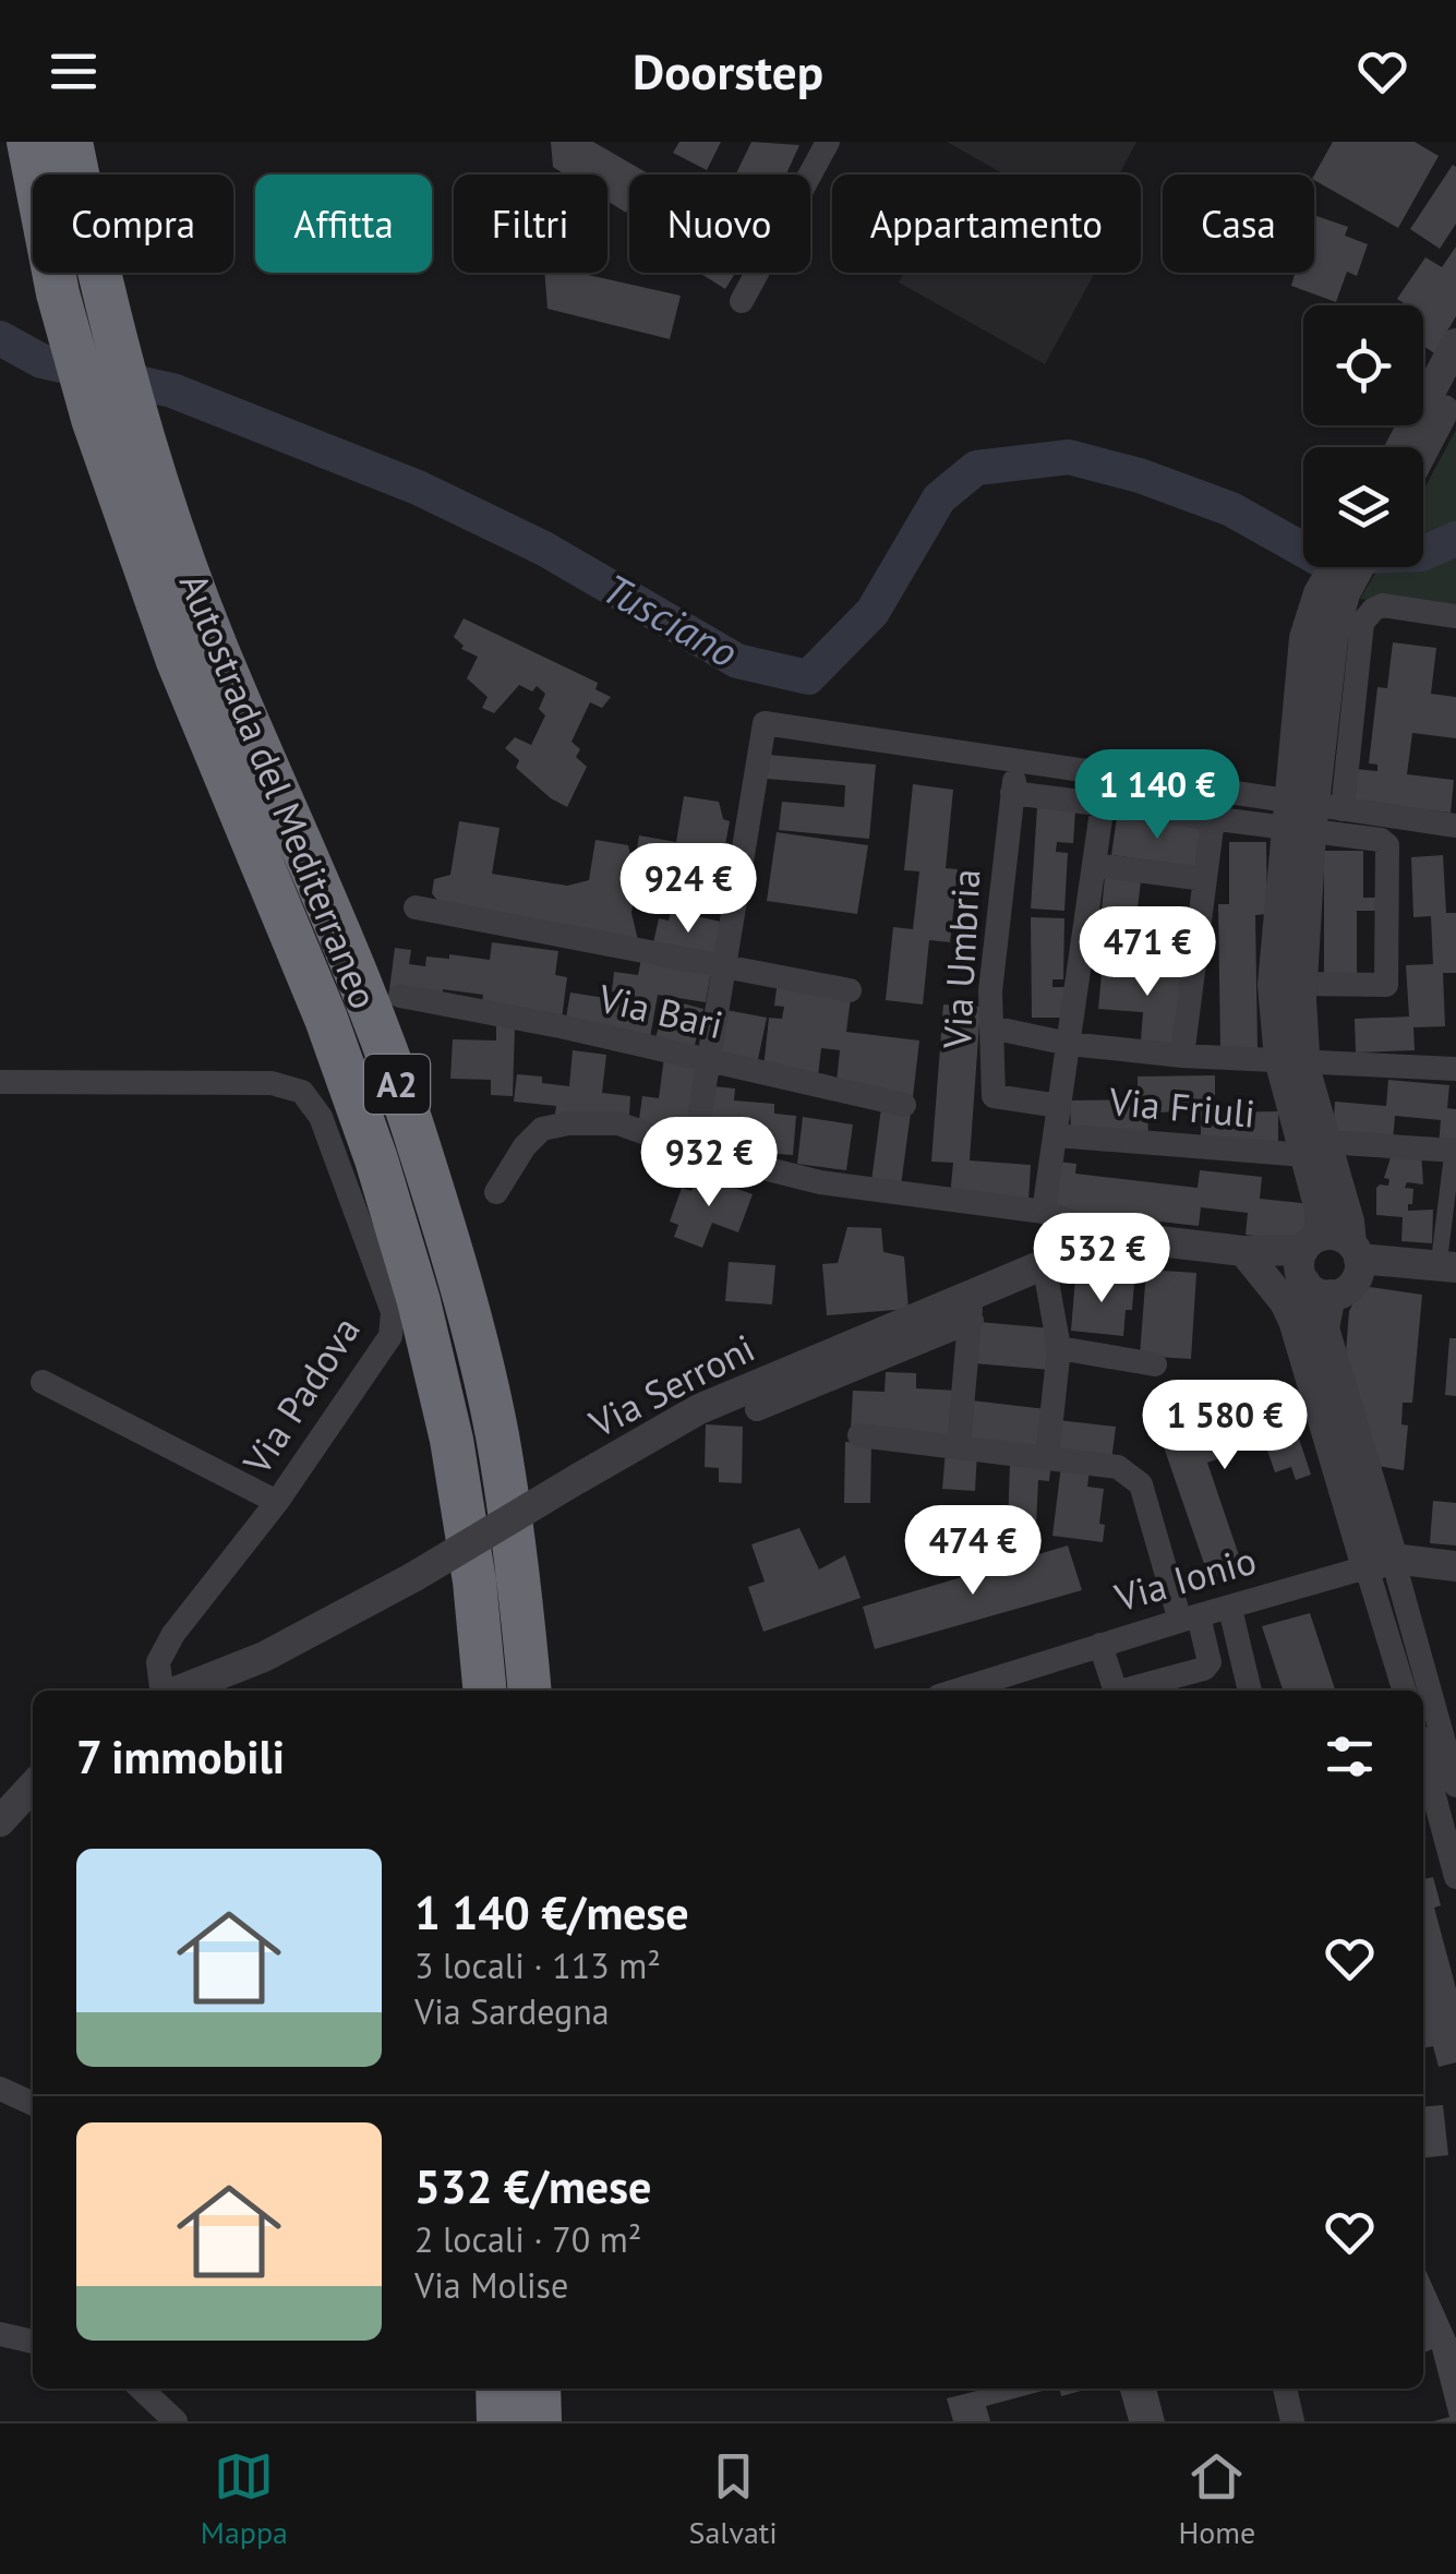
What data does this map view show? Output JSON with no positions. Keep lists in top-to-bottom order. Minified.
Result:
{"streets":{"highway":["Autostrada del Mediterraneo","A2"],"street":["Via Umbria","Via Bari","Via Friuli","Via Serroni","Via Padova","Via Ionio"]},"water":["Tusciano"],"page":{"header":"Doorstep","chip":["Compra","Affitta","Filtri","Nuovo","Appartamento","Casa"],"price":["1 140 €","924 €","471 €","932 €","532 €","1 580 €","474 €"],"heading":"7 immobili","list":[{"name":"1 140 €/mese","note":"3 locali · 113 m² · Via Sardegna"},{"name":"532 €/mese","note":"2 locali · 70 m² · Via Molise"}],"tabs":["Mappa","Salvati","Home"]}}
